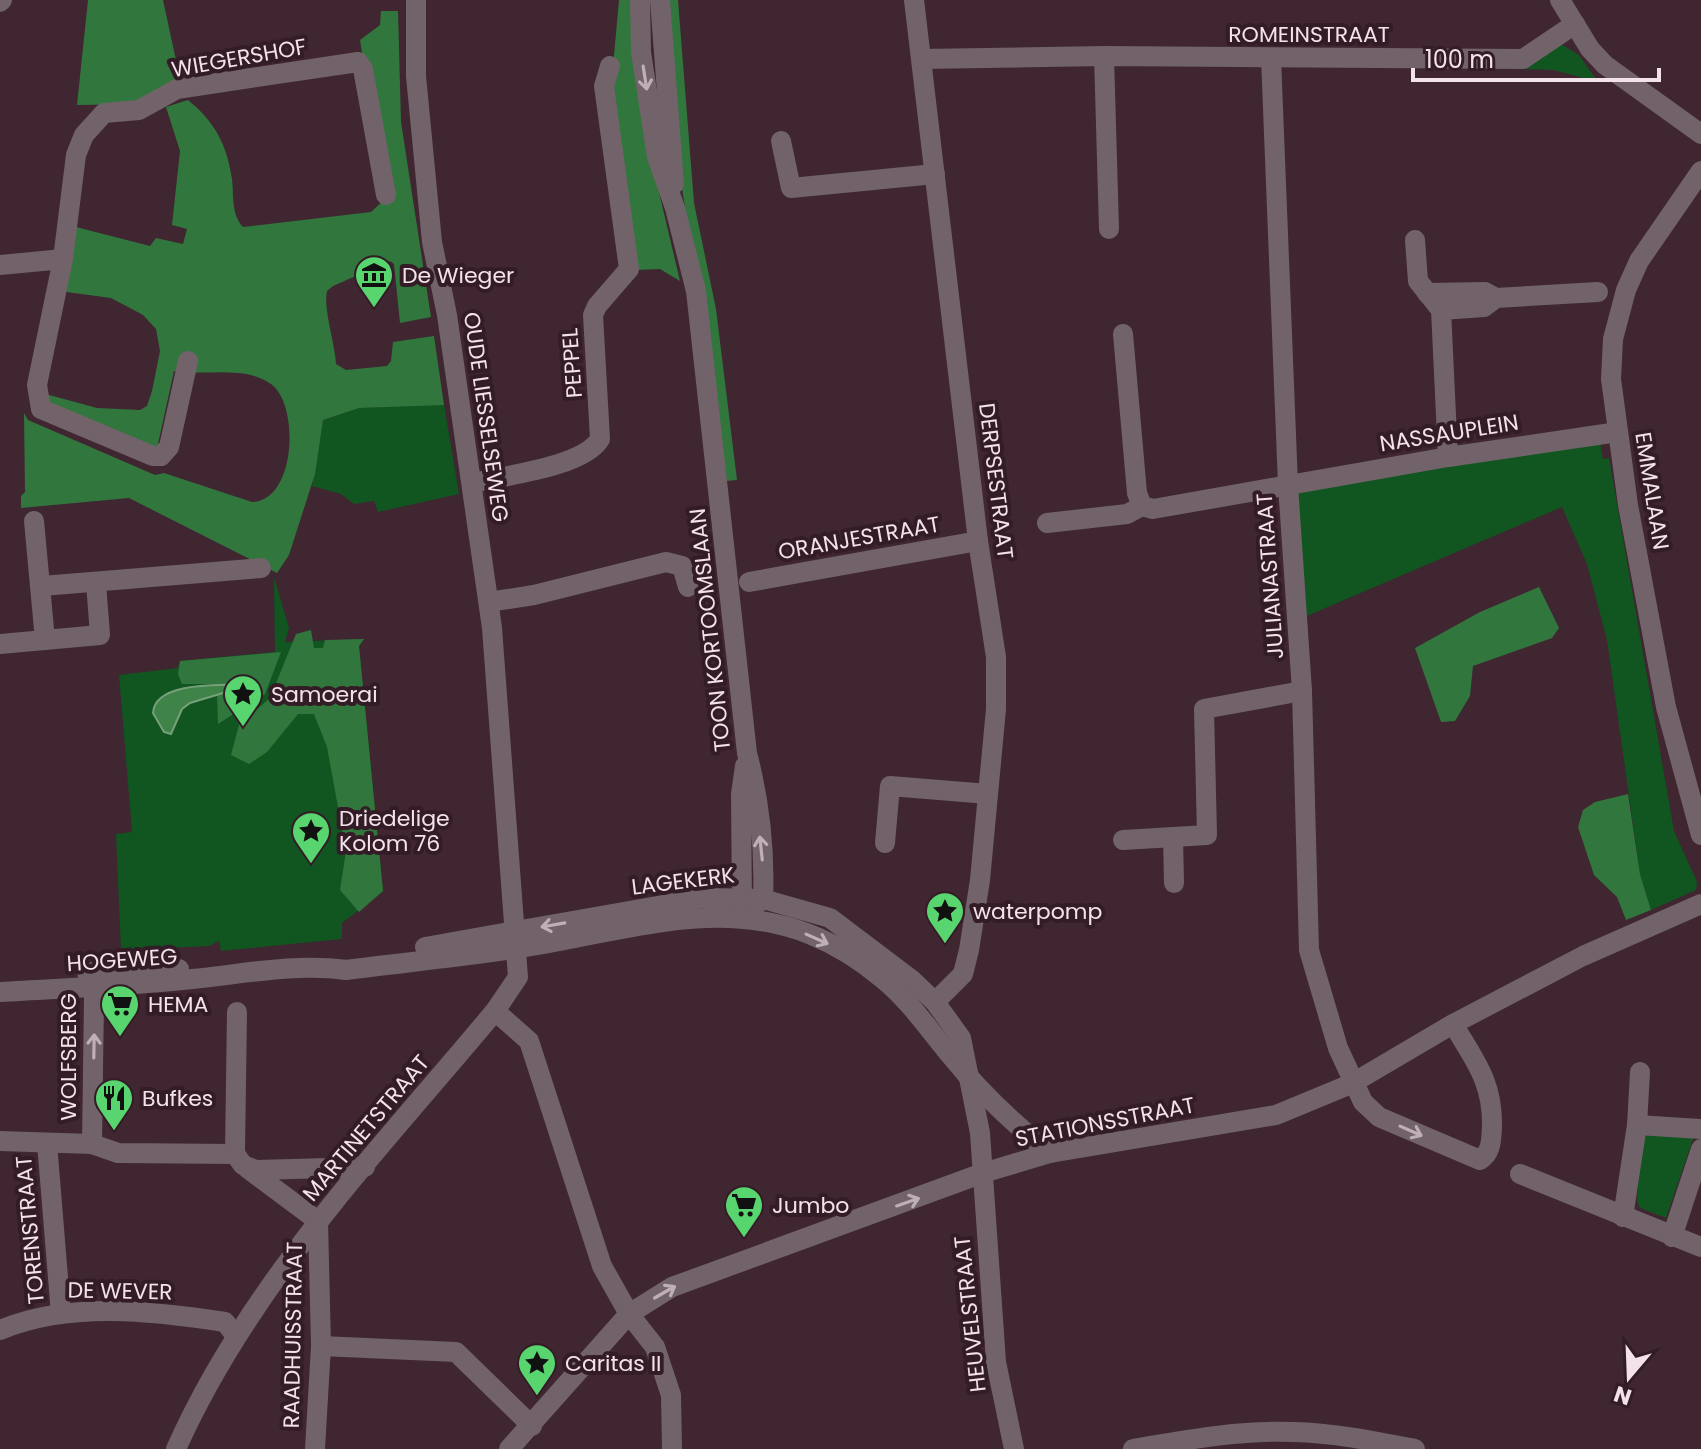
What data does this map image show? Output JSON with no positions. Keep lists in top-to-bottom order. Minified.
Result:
{"streets":{"street":["ROMEINSTRAAT","WIEGERSHOF","PEPPEL","OUDE LIESSELSEWEG","NASSAUPLEIN","DERPSESTRAAT","EMMALAAN","ORANJESTRAAT","JULIANASTRAAT","TOON KORTOOMSLAAN","LAGEKERK","HOGEWEG","WOLFSBERG","STATIONSSTRAAT","MARTINETSTRAAT","TORENSTRAAT","DE WEVER","HEUVELSTRAAT","RAADHUISSTRAAT"]},"crossings":[["ROMEINSTRAAT","DERPSESTRAAT"],["ROMEINSTRAAT","JULIANASTRAAT"],["PEPPEL","OUDE LIESSELSEWEG"],["OUDE LIESSELSEWEG","LAGEKERK"],["OUDE LIESSELSEWEG","HOGEWEG"],["OUDE LIESSELSEWEG","MARTINETSTRAAT"],["NASSAUPLEIN","EMMALAAN"],["NASSAUPLEIN","JULIANASTRAAT"],["DERPSESTRAAT","ORANJESTRAAT"],["DERPSESTRAAT","LAGEKERK"],["JULIANASTRAAT","STATIONSSTRAAT"],["TOON KORTOOMSLAAN","LAGEKERK"],["LAGEKERK","HOGEWEG"],["LAGEKERK","STATIONSSTRAAT"],["LAGEKERK","MARTINETSTRAAT"],["LAGEKERK","HEUVELSTRAAT"],["HOGEWEG","WOLFSBERG"],["HOGEWEG","MARTINETSTRAAT"],["WOLFSBERG","TORENSTRAAT"],["STATIONSSTRAAT","HEUVELSTRAAT"],["MARTINETSTRAAT","DE WEVER"],["MARTINETSTRAAT","RAADHUISSTRAAT"],["TORENSTRAAT","DE WEVER"]],"places":{"museum":["De Wieger"],"place":["Samoerai","Driedelige Kolom 76","waterpomp","Caritas II"],"supermarket":["HEMA","Jumbo"],"restaurant":["Bufkes"]},"scale_bar":"100 m","north":"bottom"}
